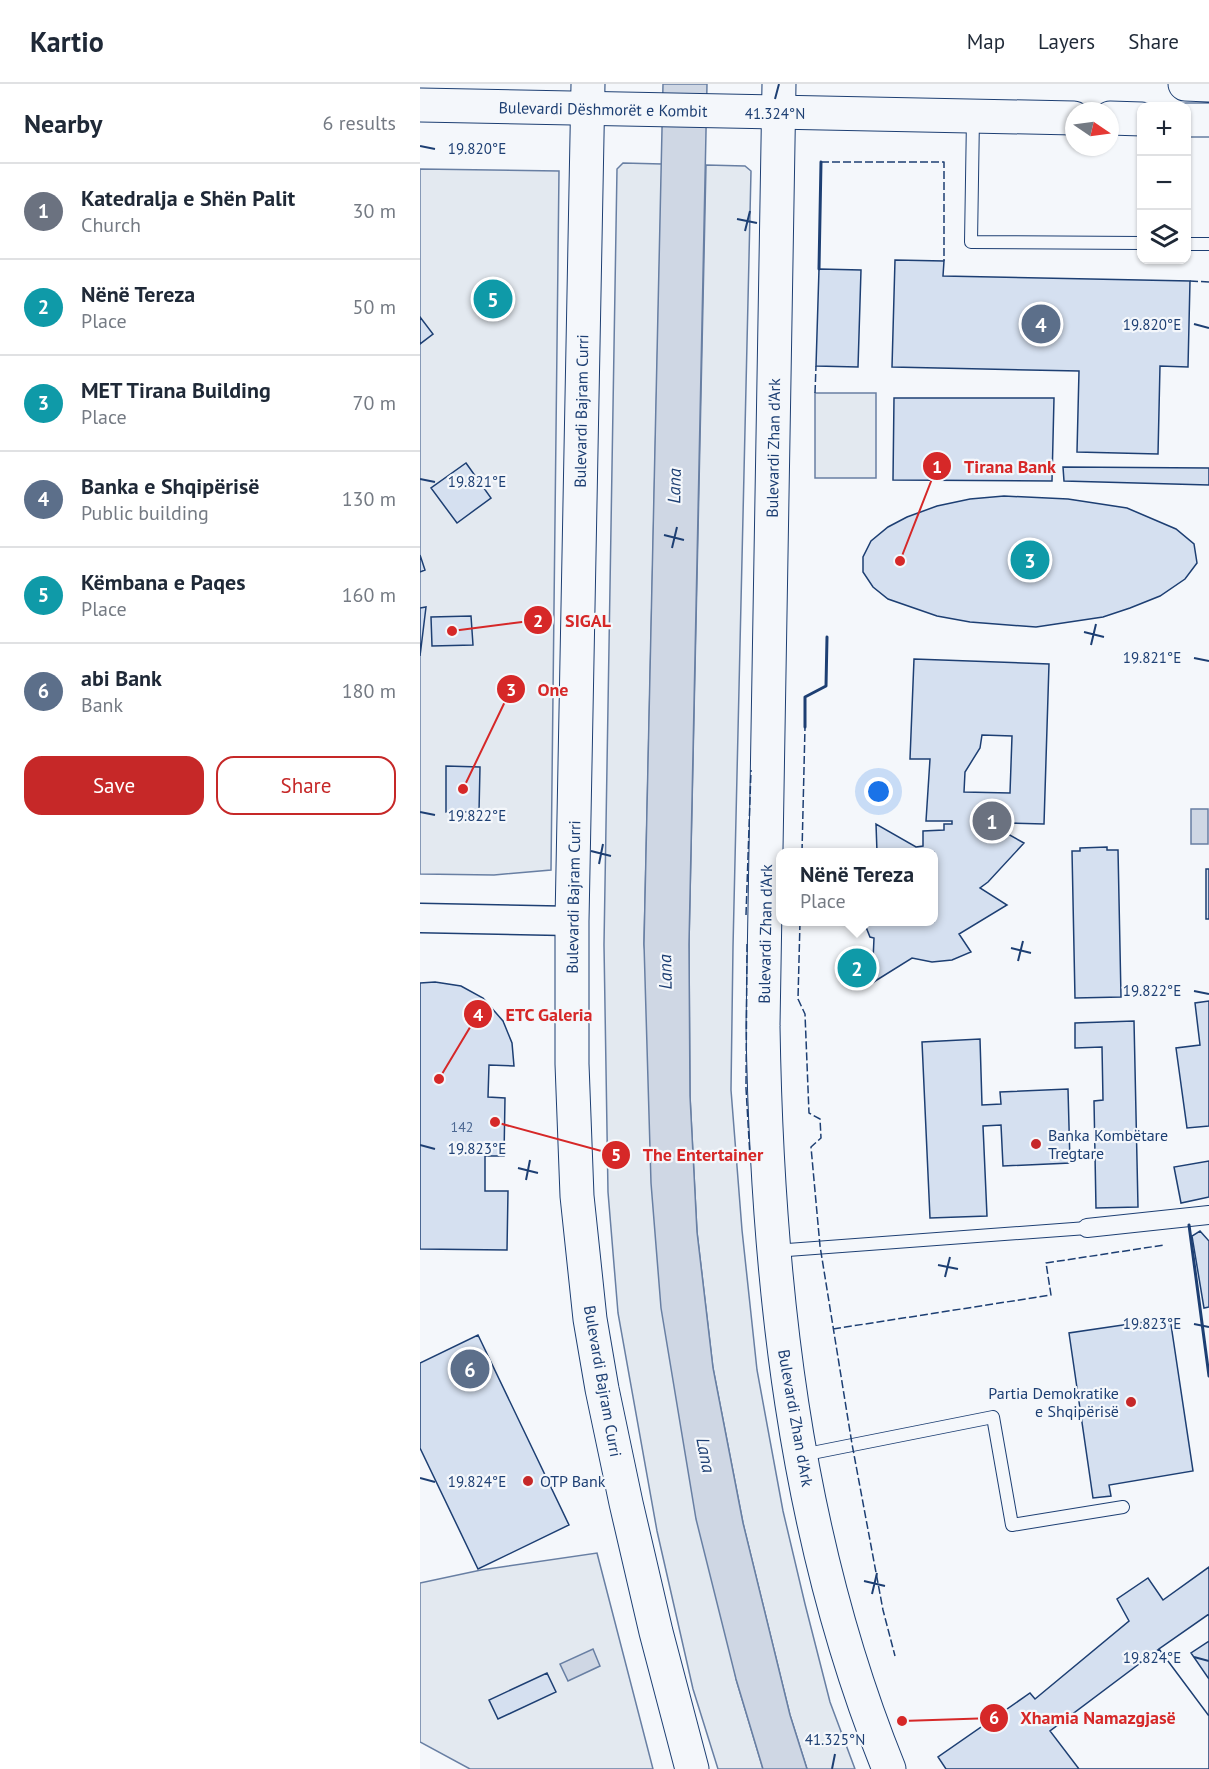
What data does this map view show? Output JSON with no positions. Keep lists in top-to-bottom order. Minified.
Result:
{"streets":{"main road":["Bulevardi Dëshmorët e Kombit","Bulevardi Bajram Curri","Bulevardi Zhan d'Ark"]},"crossings":[["Bulevardi Dëshmorët e Kombit","Bulevardi Bajram Curri"],["Bulevardi Dëshmorët e Kombit","Bulevardi Zhan d'Ark"]],"water":["Lana"],"places":["Tirana Bank","SIGAL","One","ETC Galeria","The Entertainer","Banka Kombëtare Tregtare","Partia Demokratike e Shqipërisë","OTP Bank","Xhamia Namazgjasë"],"house_numbers":["142"],"north":"right","page":{"header":"Kartio","nav":["Map","Layers","Share"],"heading":["Nearby","6 results"],"map_buttons":["+","−"],"list":[{"mark":"1","name":"Katedralja e Shën Palit","note":"Church","value":"30 m"},{"mark":"2","name":"Nënë Tereza","note":"Place","value":"50 m"},{"mark":"3","name":"MET Tirana Building","note":"Place","value":"70 m"},{"mark":"4","name":"Banka e Shqipërisë","note":"Public building","value":"130 m"},{"mark":"5","name":"Këmbana e Paqes","note":"Place","value":"160 m"},{"mark":"6","name":"abi Bank","note":"Bank","value":"180 m"}],"pins":["5","4","3","1","2","6"],"buttons":["Save","Share"],"popup":["Nënë Tereza","Place"]},"coordinates":["41.324°N","19.820°E","19.821°E","19.822°E","19.823°E","19.824°E","41.325°N"]}
